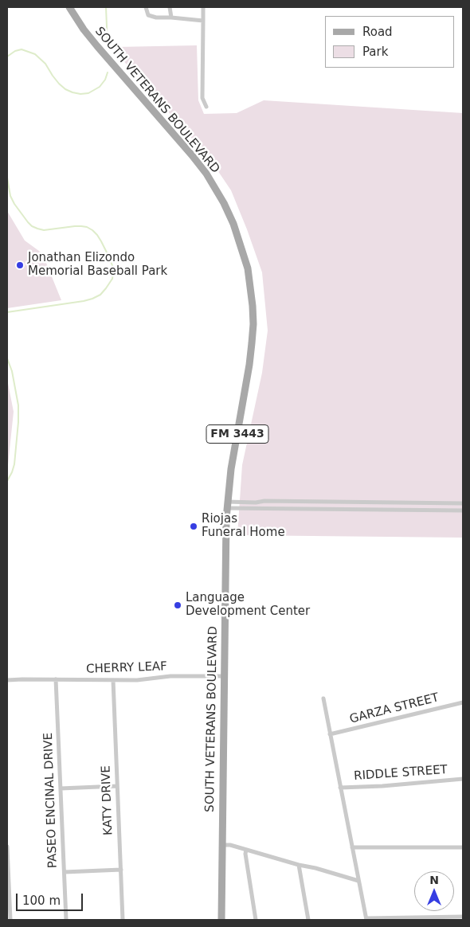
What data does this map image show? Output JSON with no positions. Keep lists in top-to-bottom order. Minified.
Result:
{"streets":{"main road":["SOUTH VETERANS BOULEVARD","FM 3443"],"street":["CHERRY LEAF","GARZA STREET","RIDDLE STREET","PASEO ENCINAL DRIVE","KATY DRIVE"]},"crossings":[["SOUTH VETERANS BOULEVARD","CHERRY LEAF"],["CHERRY LEAF","PASEO ENCINAL DRIVE"],["CHERRY LEAF","KATY DRIVE"]],"places":["Jonathan Elizondo Memorial Baseball Park","Riojas Funeral Home","Language Development Center"],"legend":["Road","Park"],"scale_bar":"100 m","north":"top"}
